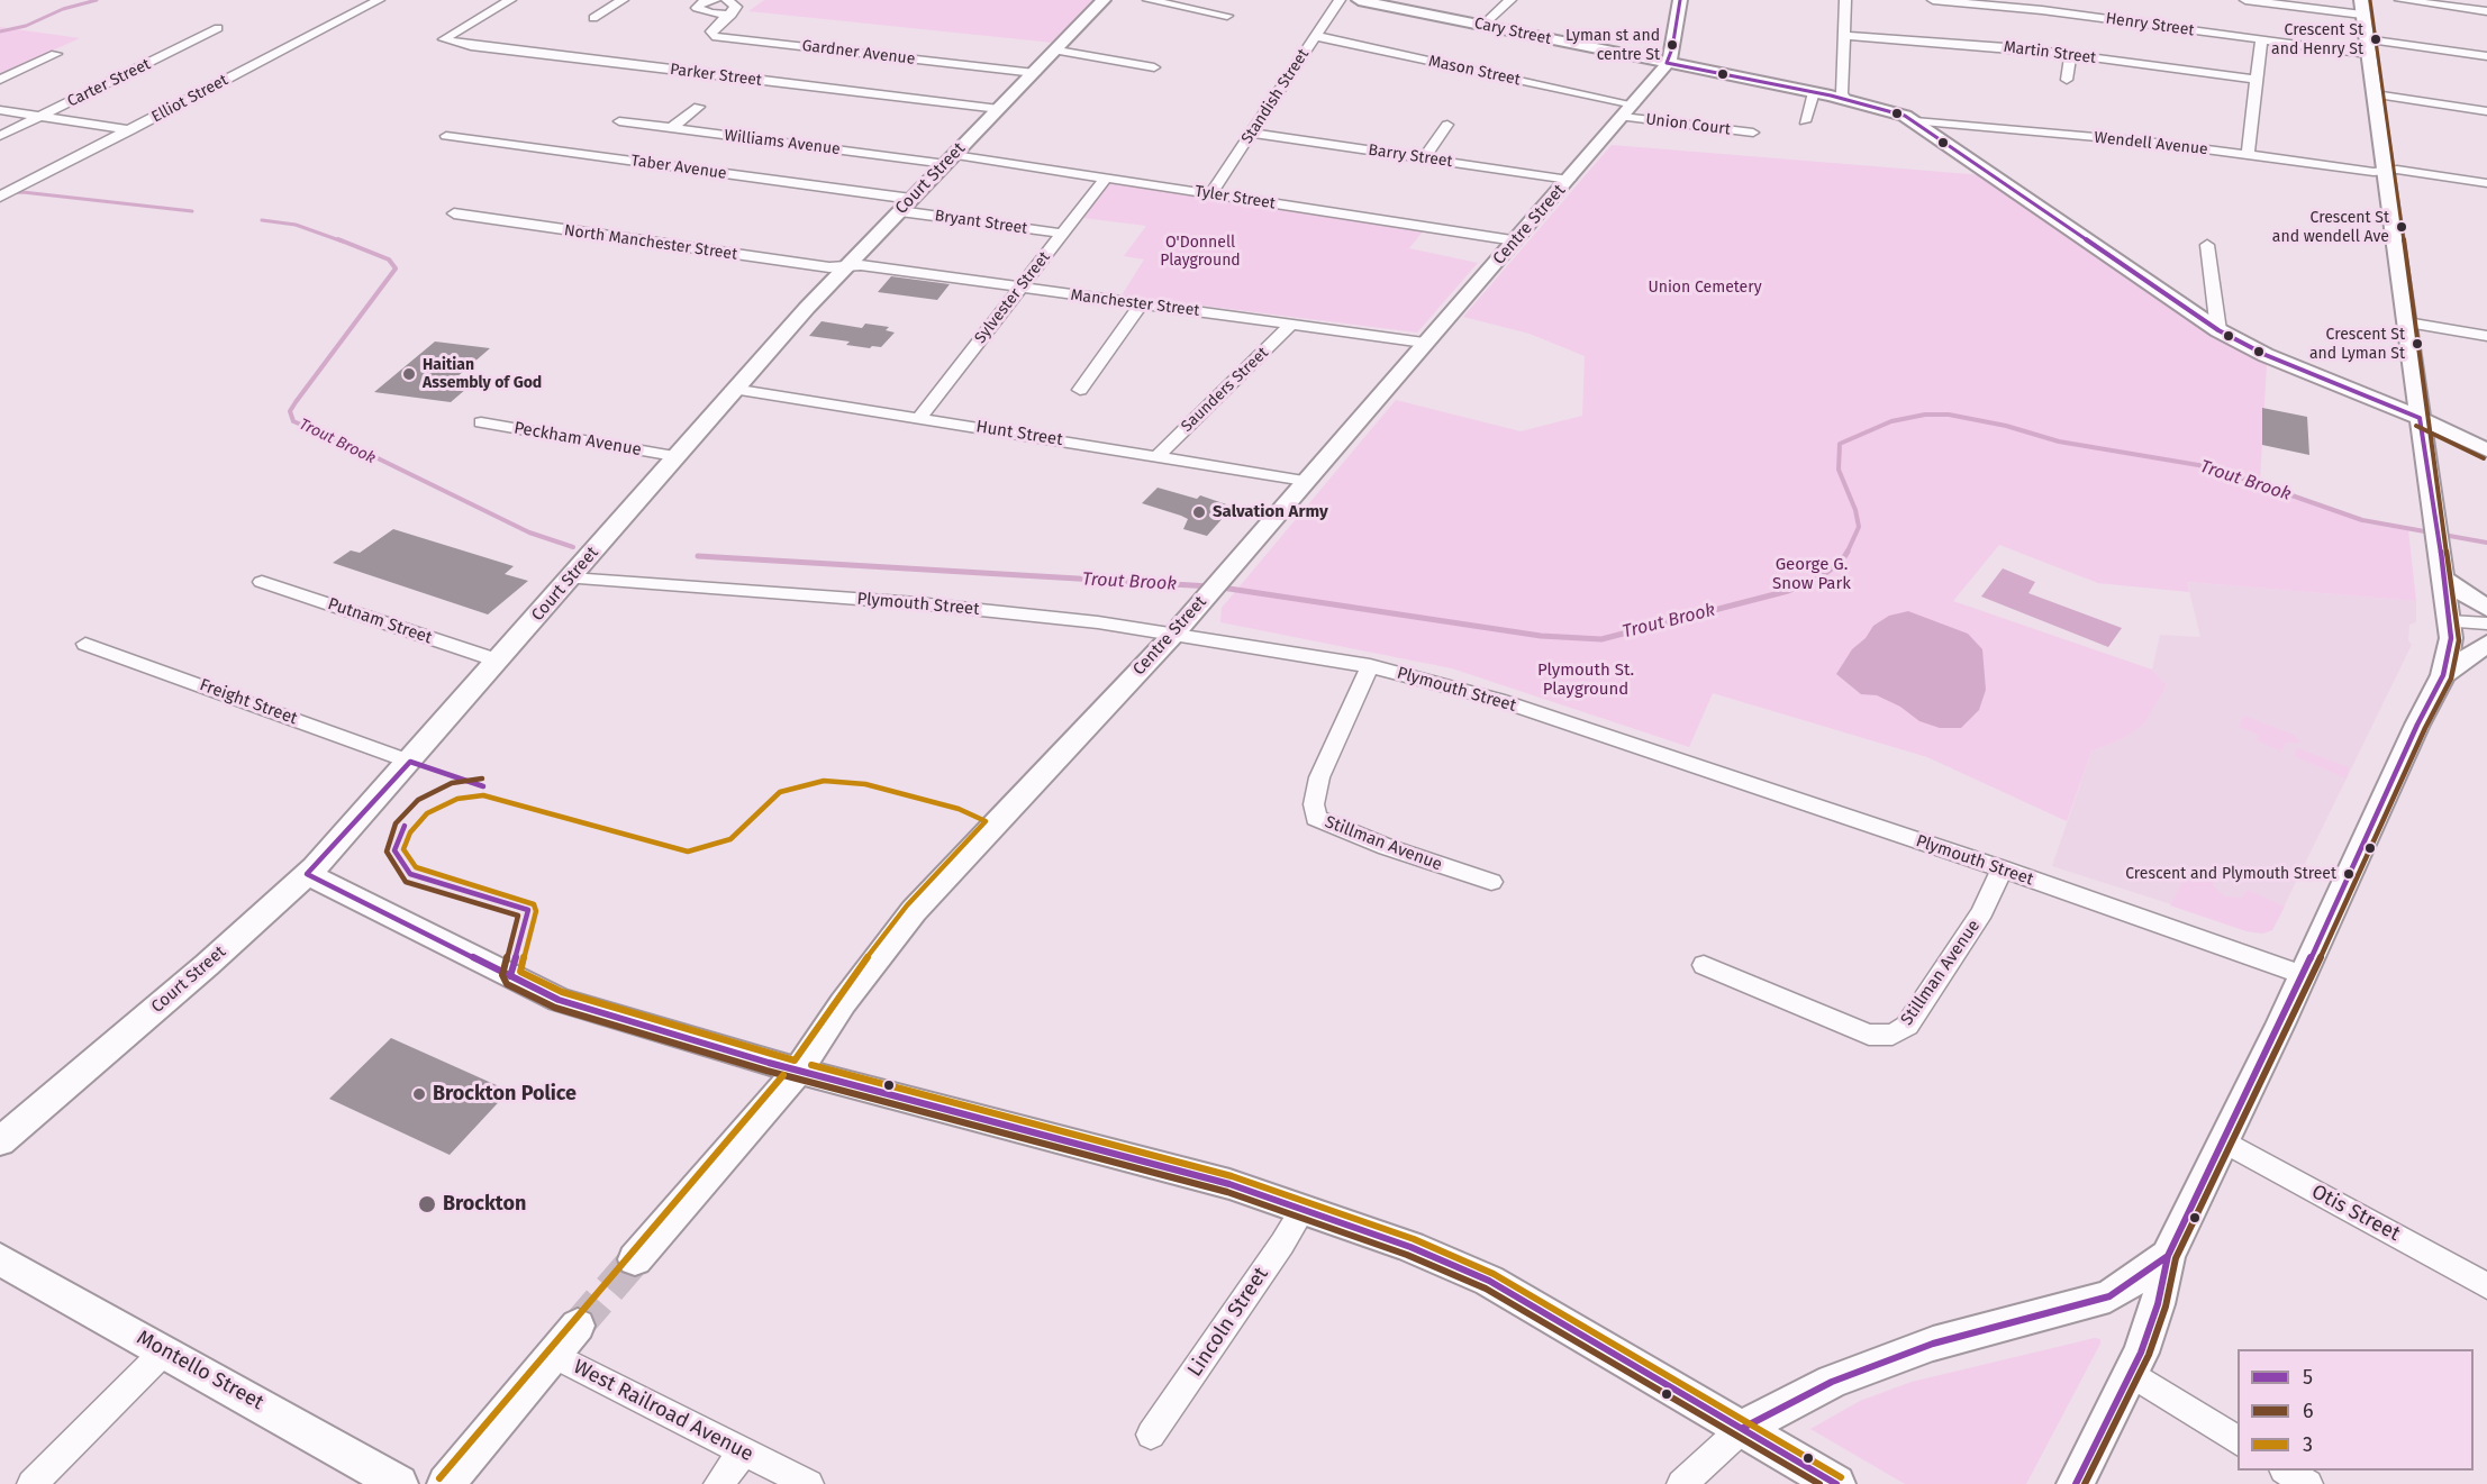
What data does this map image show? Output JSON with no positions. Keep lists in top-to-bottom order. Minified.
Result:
{"streets":{"main road":["Cary Street","Court Street","Centre Street","Montello Street"],"street":["Henry Street","Gardner Avenue","Martin Street","Mason Street","Parker Street","Carter Street","Standish Street","Elliot Street","Union Court","Williams Avenue","Wendell Avenue","Barry Street","Taber Avenue","Tyler Street","Bryant Street","North Manchester Street","Sylvester Street","Manchester Street","Saunders Street","Hunt Street","Peckham Avenue","Plymouth Street","Putnam Street","Freight Street","Stillman Avenue","Otis Street","Lincoln Street","West Railroad Avenue"]},"crossings":[["Cary Street","Wendell Avenue"],["Cary Street","Centre Street"],["Gardner Avenue","Court Street"],["Mason Street","Standish Street"],["Mason Street","Union Court"],["Mason Street","Centre Street"],["Parker Street","Court Street"],["Standish Street","Barry Street"],["Standish Street","Tyler Street"],["Union Court","Centre Street"],["Williams Avenue","Court Street"],["Williams Avenue","Tyler Street"],["Barry Street","Centre Street"],["Taber Avenue","Court Street"],["Taber Avenue","Bryant Street"],["Court Street","Tyler Street"],["Court Street","Bryant Street"],["Court Street","North Manchester Street"],["Court Street","Manchester Street"],["Court Street","Hunt Street"],["Court Street","Peckham Avenue"],["Court Street","Plymouth Street"],["Court Street","Putnam Street"],["Court Street","Freight Street"],["Tyler Street","Centre Street"],["Tyler Street","Sylvester Street"],["Bryant Street","Sylvester Street"],["Centre Street","Manchester Street"],["Centre Street","Hunt Street"],["Centre Street","Plymouth Street"],["North Manchester Street","Manchester Street"],["Sylvester Street","Manchester Street"],["Sylvester Street","Hunt Street"],["Manchester Street","Saunders Street"],["Saunders Street","Hunt Street"],["Plymouth Street","Stillman Avenue"]],"water":["Trout Brook"],"parks":["O'Donnell Playground","Union Cemetery","George G. Snow Park","Plymouth St. Playground"],"places":["Crescent St and Henry St","Lyman st and centre St","Crescent St and wendell Ave","Crescent St and Lyman St","Haitian Assembly of God","Salvation Army","Crescent and Plymouth Street","Brockton Police","Brockton"],"lines":["transit line 5","transit line 6","transit line 3"],"legend":["5","6","3"]}
